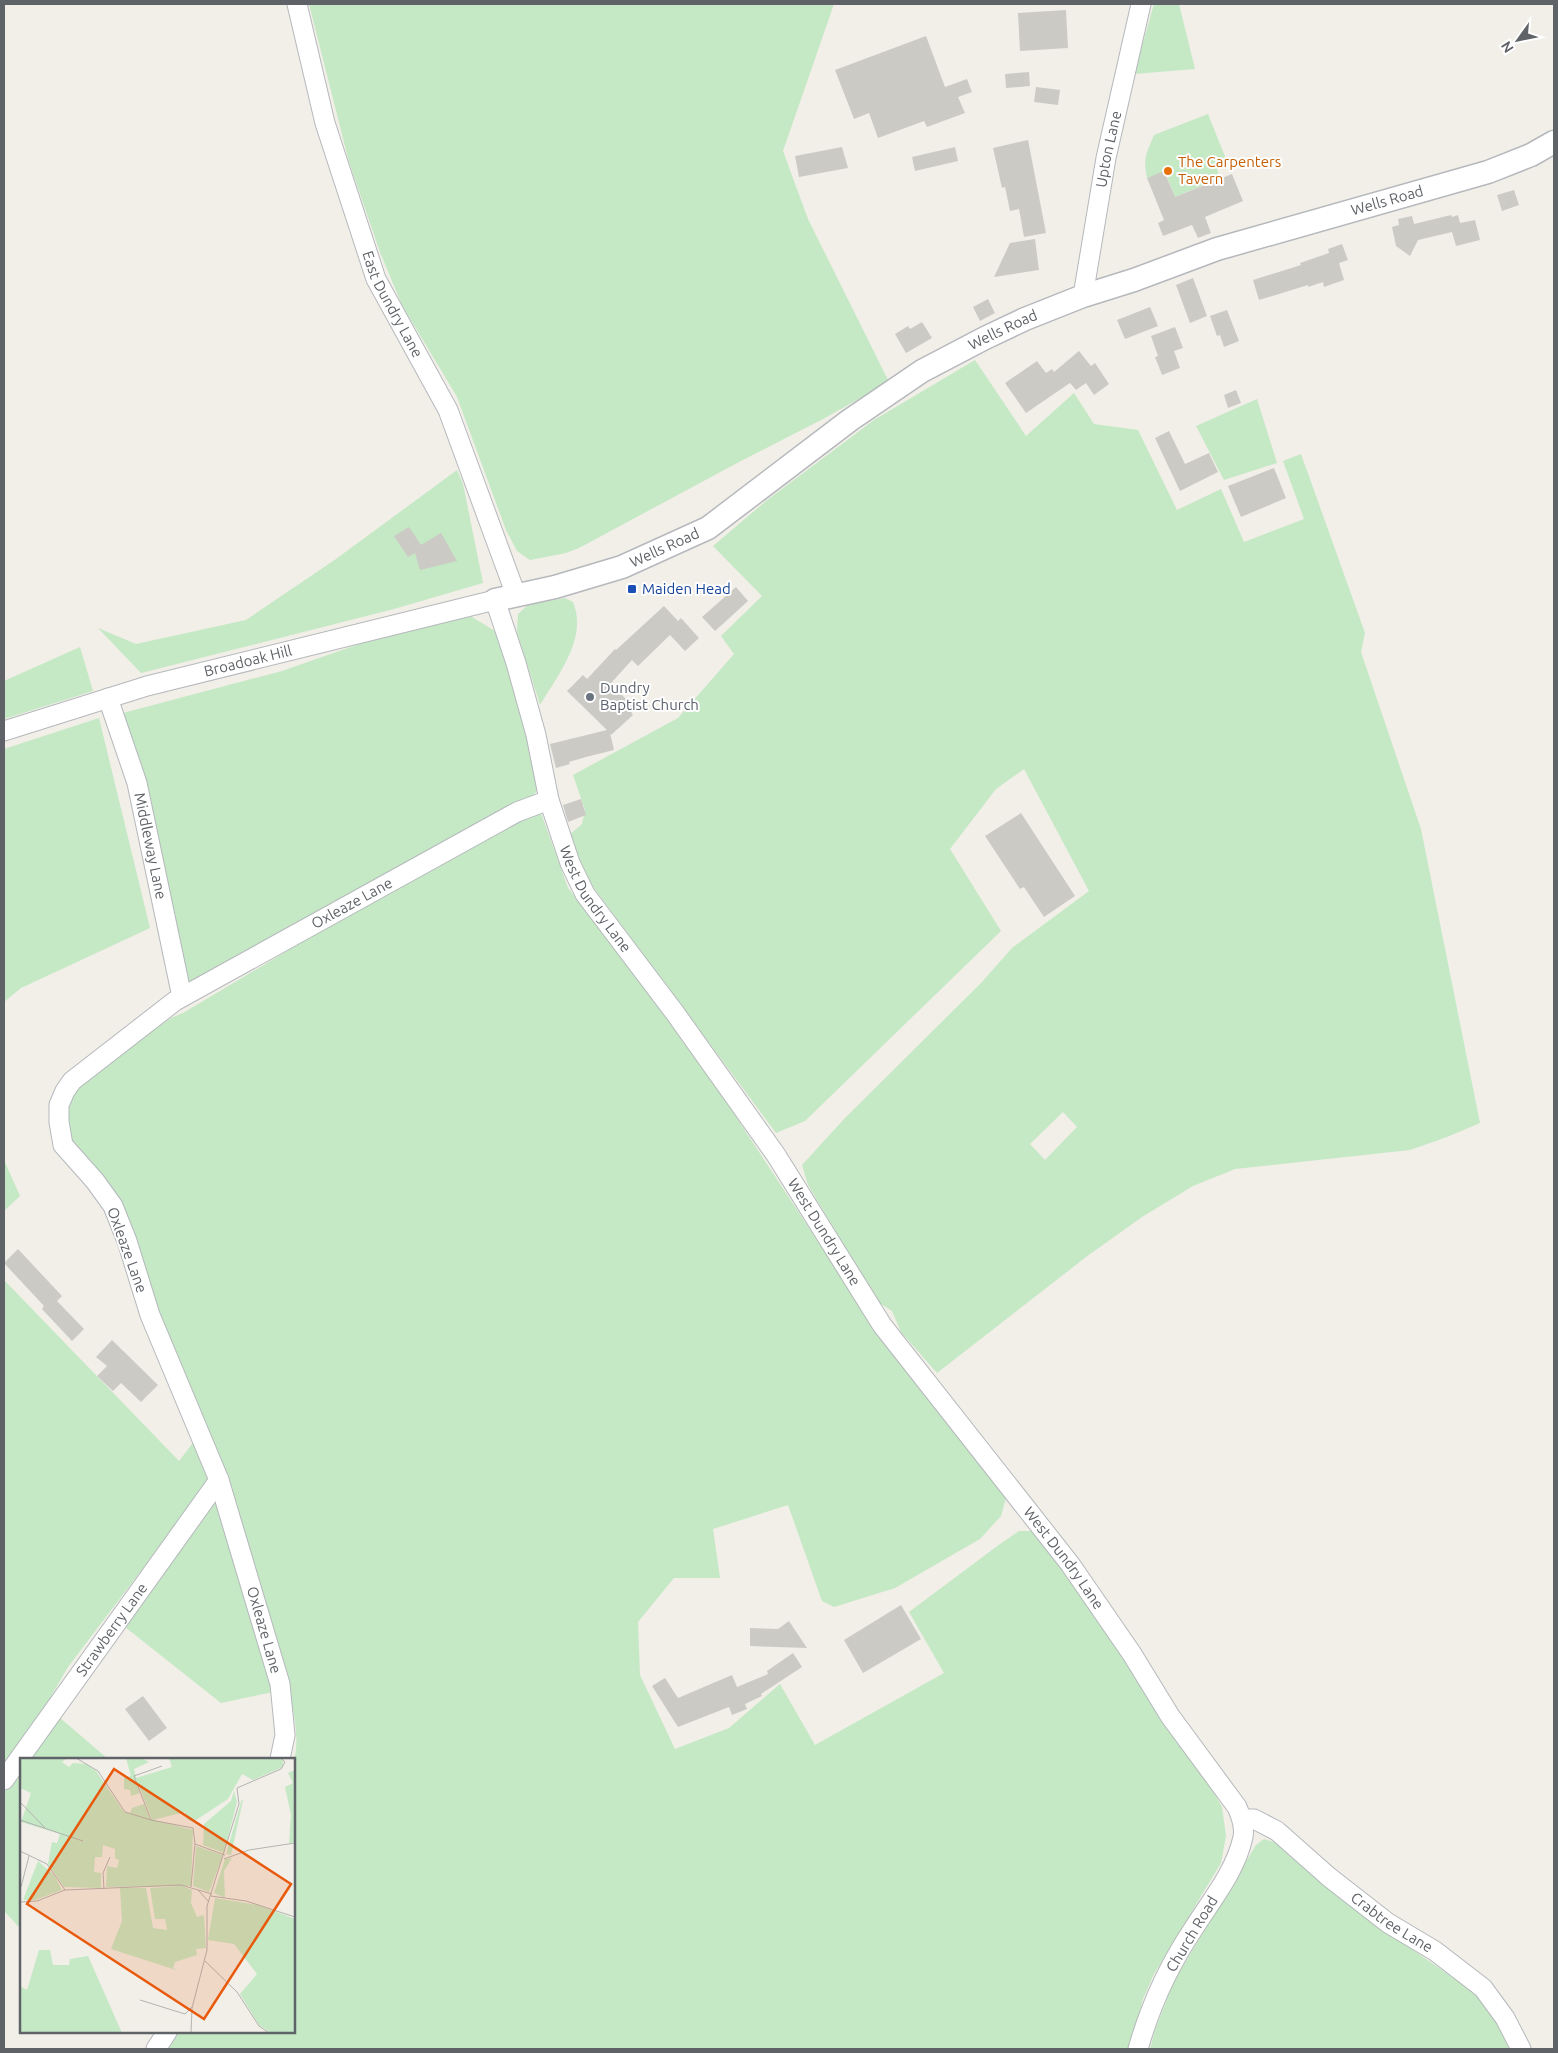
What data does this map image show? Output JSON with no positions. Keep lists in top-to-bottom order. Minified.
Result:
{"streets":{"street":["Upton Lane","Wells Road","East Dundry Lane","Broadoak Hill","Middleway Lane","West Dundry Lane","Oxleaze Lane","Strawberry Lane","Crabtree Lane","Church Road"]},"crossings":[["Upton Lane","Wells Road"],["Wells Road","East Dundry Lane"],["Wells Road","Broadoak Hill"],["Wells Road","West Dundry Lane"],["East Dundry Lane","Broadoak Hill"],["East Dundry Lane","West Dundry Lane"],["Broadoak Hill","Middleway Lane"],["Broadoak Hill","West Dundry Lane"],["Middleway Lane","Oxleaze Lane"],["West Dundry Lane","Oxleaze Lane"],["West Dundry Lane","Crabtree Lane"],["West Dundry Lane","Church Road"],["Oxleaze Lane","Strawberry Lane"],["Crabtree Lane","Church Road"]],"places":{"other":["The Carpenters Tavern","Dundry Baptist Church"],"transit":["Maiden Head"]},"north":"bottom left"}
